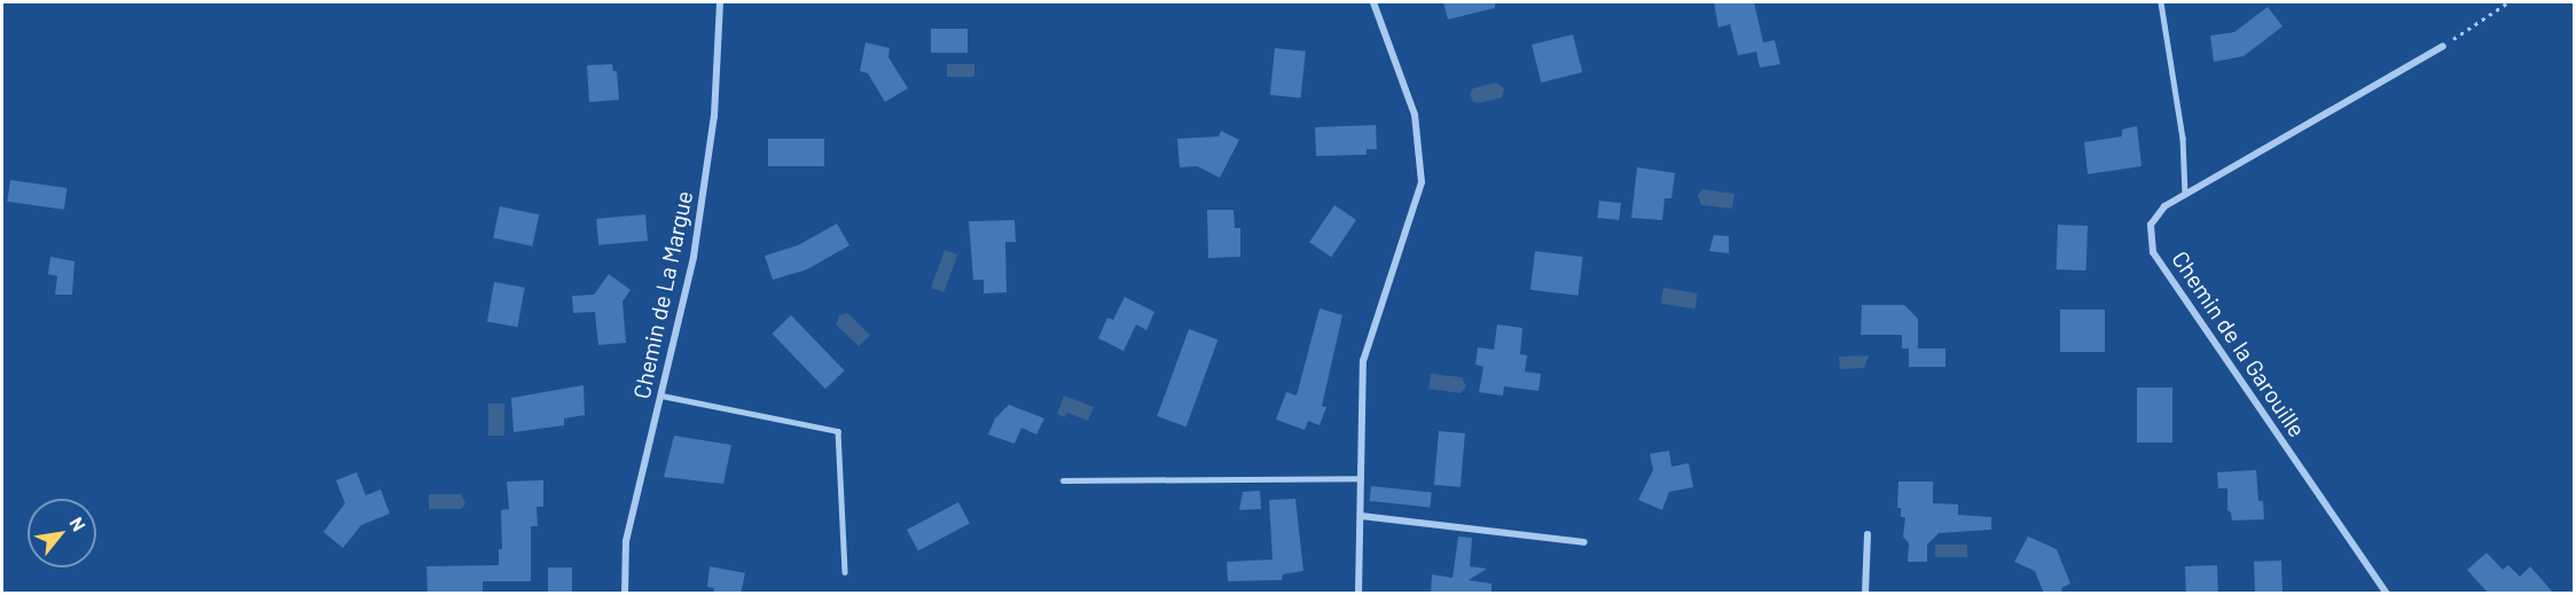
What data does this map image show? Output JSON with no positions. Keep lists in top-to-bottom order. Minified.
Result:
{"streets":{"street":["Chemin de La Margue","Chemin de la Garouille"]},"north":"top right"}
